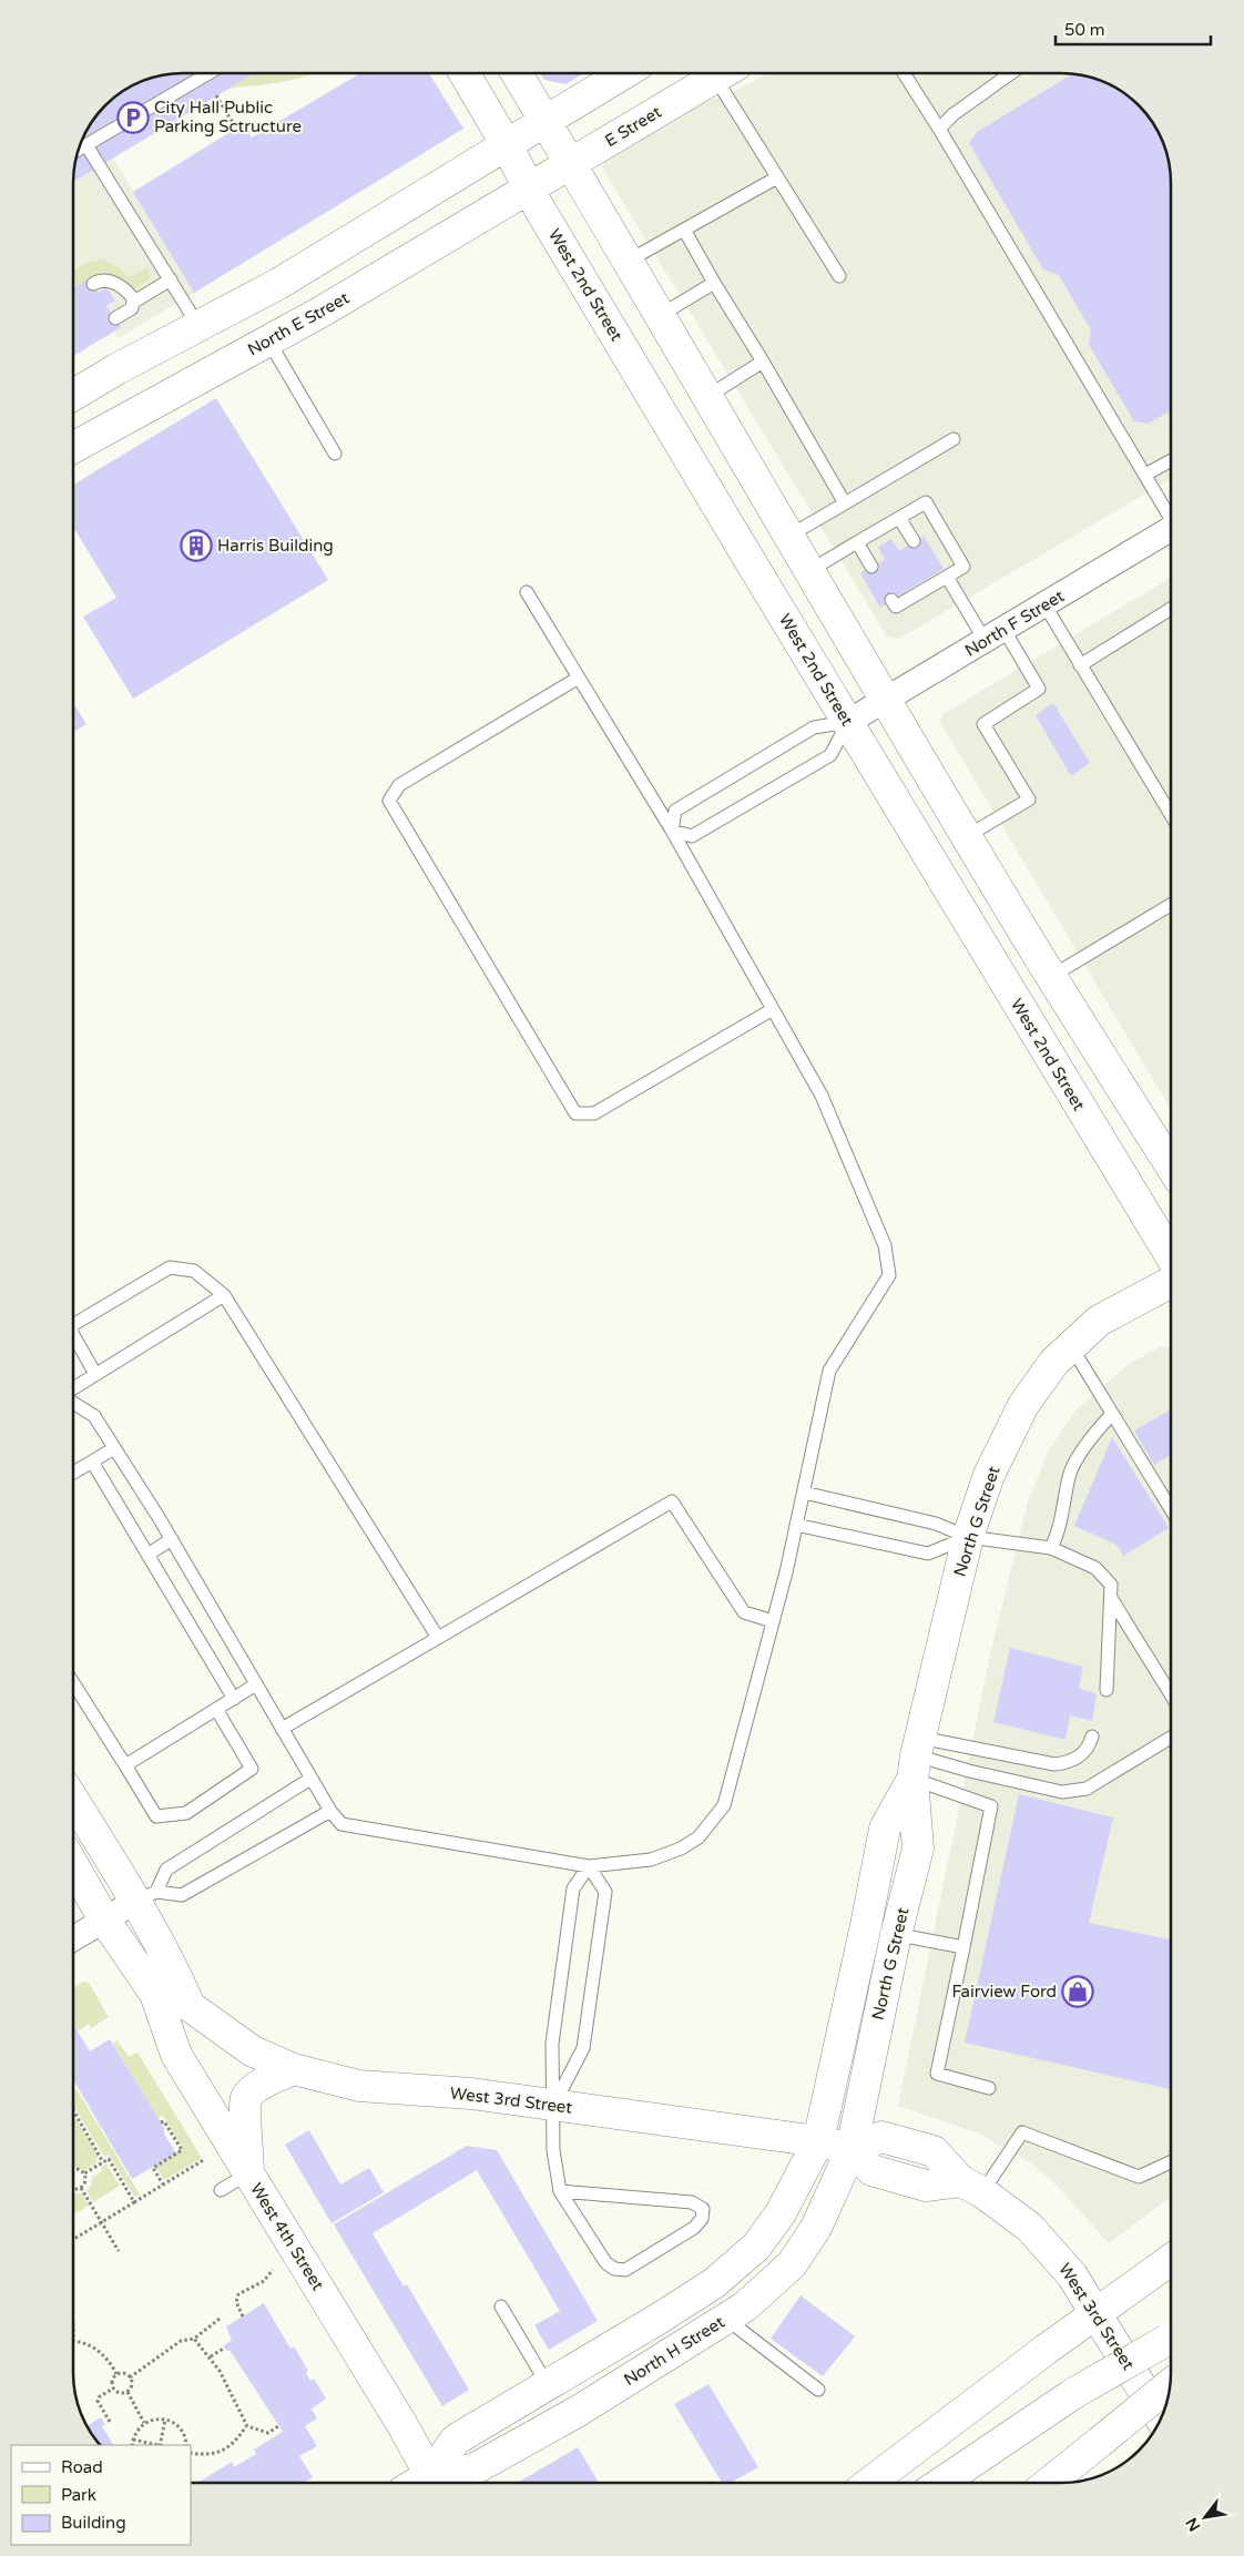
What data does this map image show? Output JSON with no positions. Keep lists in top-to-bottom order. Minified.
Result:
{"streets":{"main road":["E Street","West 2nd Street","North E Street","North G Street","West 3rd Street","West 4th Street","North H Street"],"street":["North F Street"]},"crossings":[["E Street","West 2nd Street"],["E Street","North E Street"],["West 2nd Street","North E Street"],["West 2nd Street","North F Street"],["North G Street","West 3rd Street"],["North G Street","North H Street"],["West 3rd Street","West 4th Street"],["West 3rd Street","North H Street"],["West 4th Street","North H Street"]],"places":{"parking":["City Hall Public Parking Sctructure"],"building":["Harris Building"],"shop":["Fairview Ford"]},"legend":["Road","Park","Building"],"scale_bar":"50 m","north":"bottom left"}
